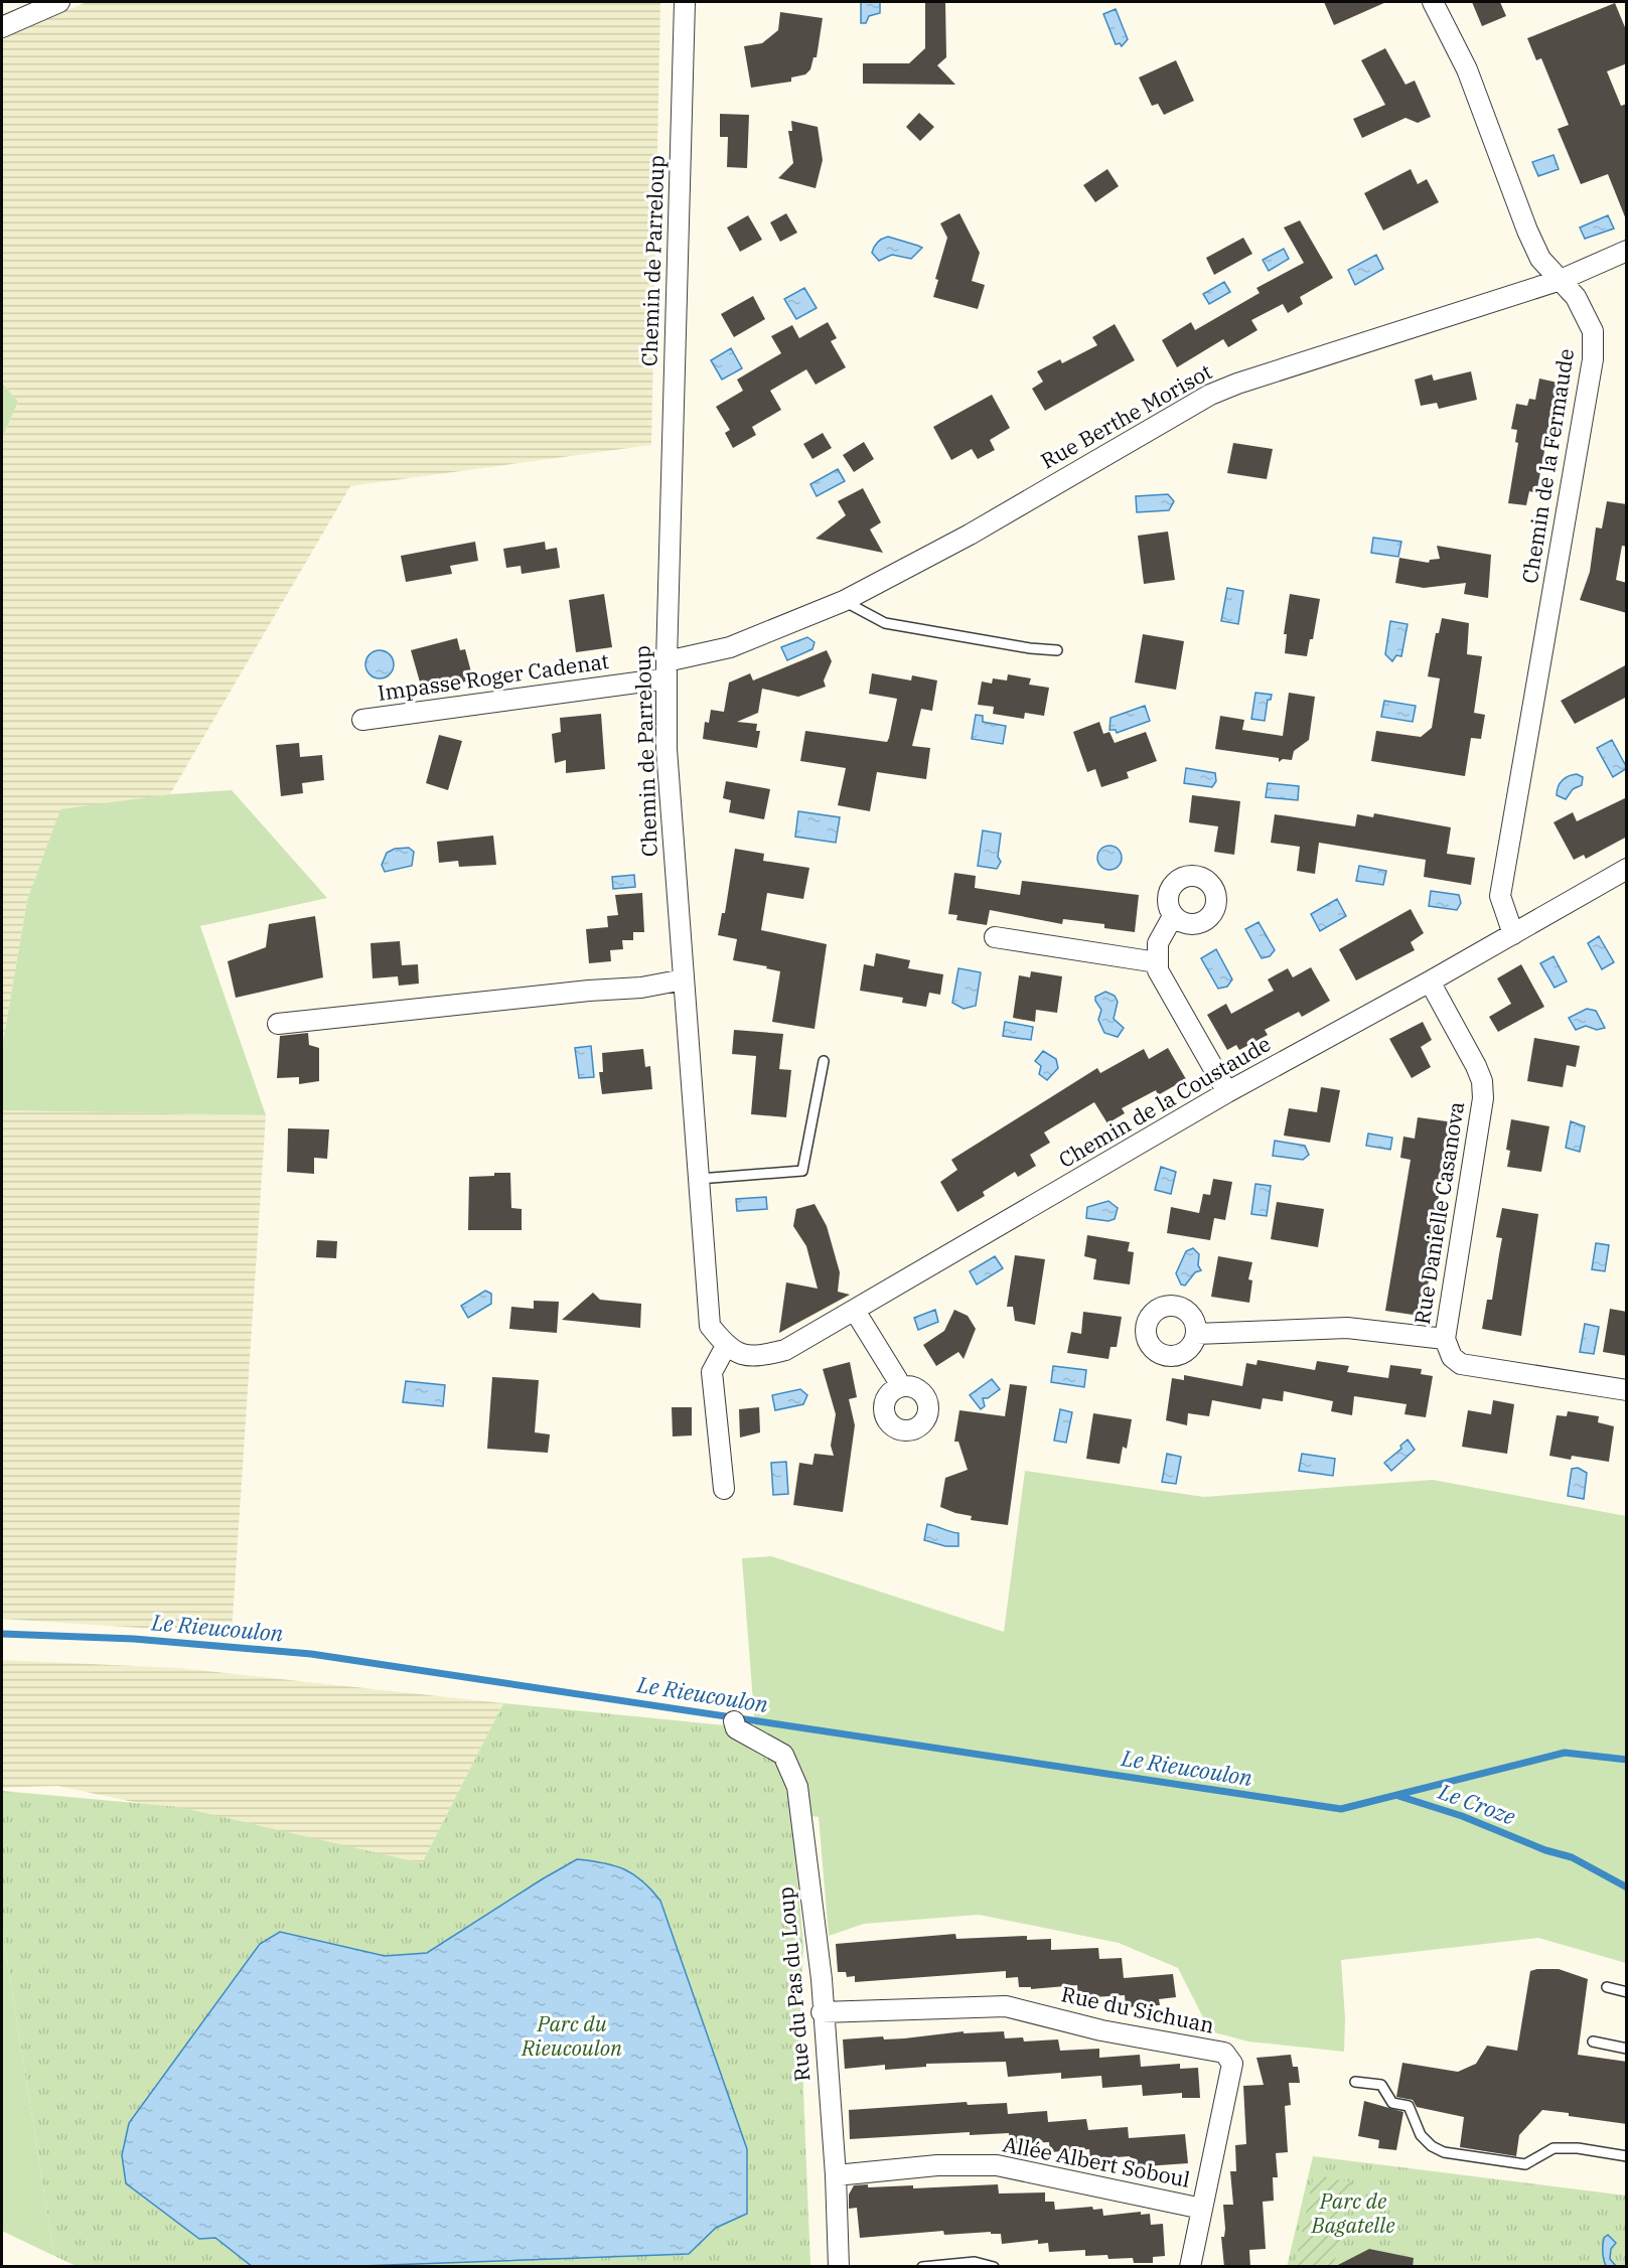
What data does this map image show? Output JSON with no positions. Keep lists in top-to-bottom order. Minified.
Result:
{"streets":{"street":["Chemin de Parreloup","Rue Berthe Morisot","Chemin de la Fermaude","Impasse Roger Cadenat","Chemin de la Coustaude","Rue Danielle Casanova","Rue du Pas du Loup","Rue du Sichuan","Allée Albert Soboul"]},"crossings":[["Chemin de Parreloup","Rue Berthe Morisot"],["Chemin de Parreloup","Impasse Roger Cadenat"],["Chemin de Parreloup","Chemin de la Coustaude"],["Rue Berthe Morisot","Chemin de la Fermaude"],["Rue Berthe Morisot","Impasse Roger Cadenat"],["Chemin de la Fermaude","Chemin de la Coustaude"],["Chemin de la Coustaude","Rue Danielle Casanova"],["Rue du Pas du Loup","Rue du Sichuan"],["Rue du Pas du Loup","Allée Albert Soboul"],["Rue du Sichuan","Allée Albert Soboul"]],"water":["Le Rieucoulon","Le Croze"],"parks":["Parc du Rieucoulon","Parc de Bagatelle"]}
